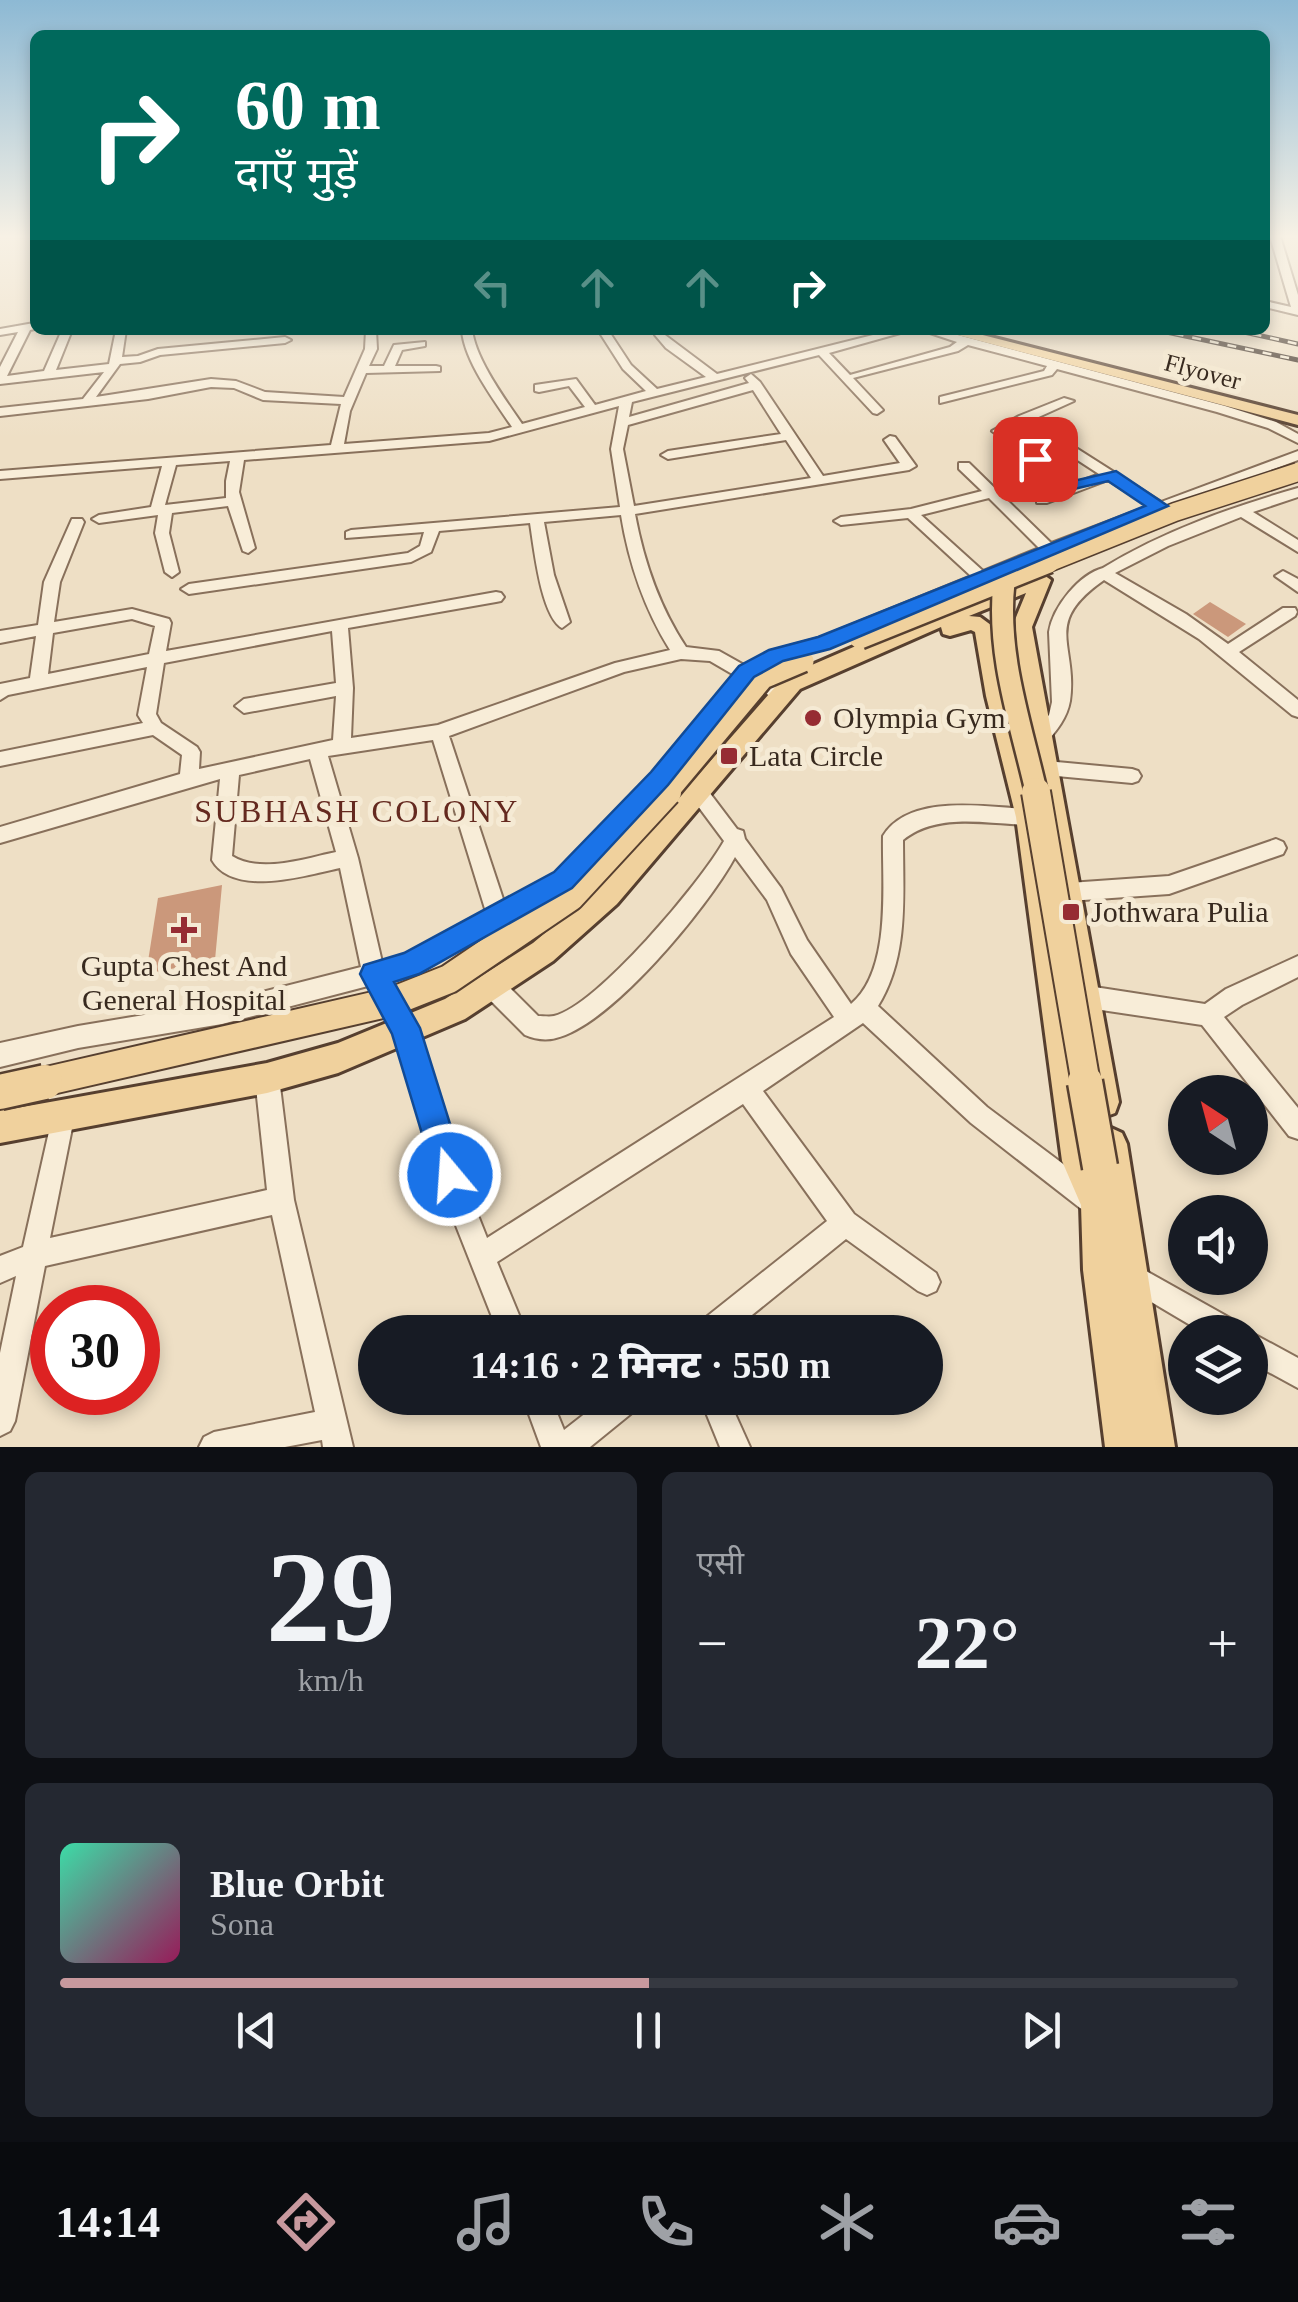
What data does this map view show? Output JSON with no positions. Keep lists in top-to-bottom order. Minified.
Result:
{"streets":{"main road":["Flyover"]},"districts":["SUBHASH COLONY"],"places":{"other":["Olympia Gym"],"transit":["Lata Circle","Jothwara Pulia"],"health":["Gupta Chest And General Hospital"]},"north":"top left","page":{"turn":["60 m","दाएँ मुड़ें"],"limit":"30","trip":"14:16 · 2 मिनट · 550 m","tile":[["29","km/h"],"एसी"],"heat":["−","22°","+"],"song":["Blue Orbit","Sona"],"tabs":"14:14"}}
